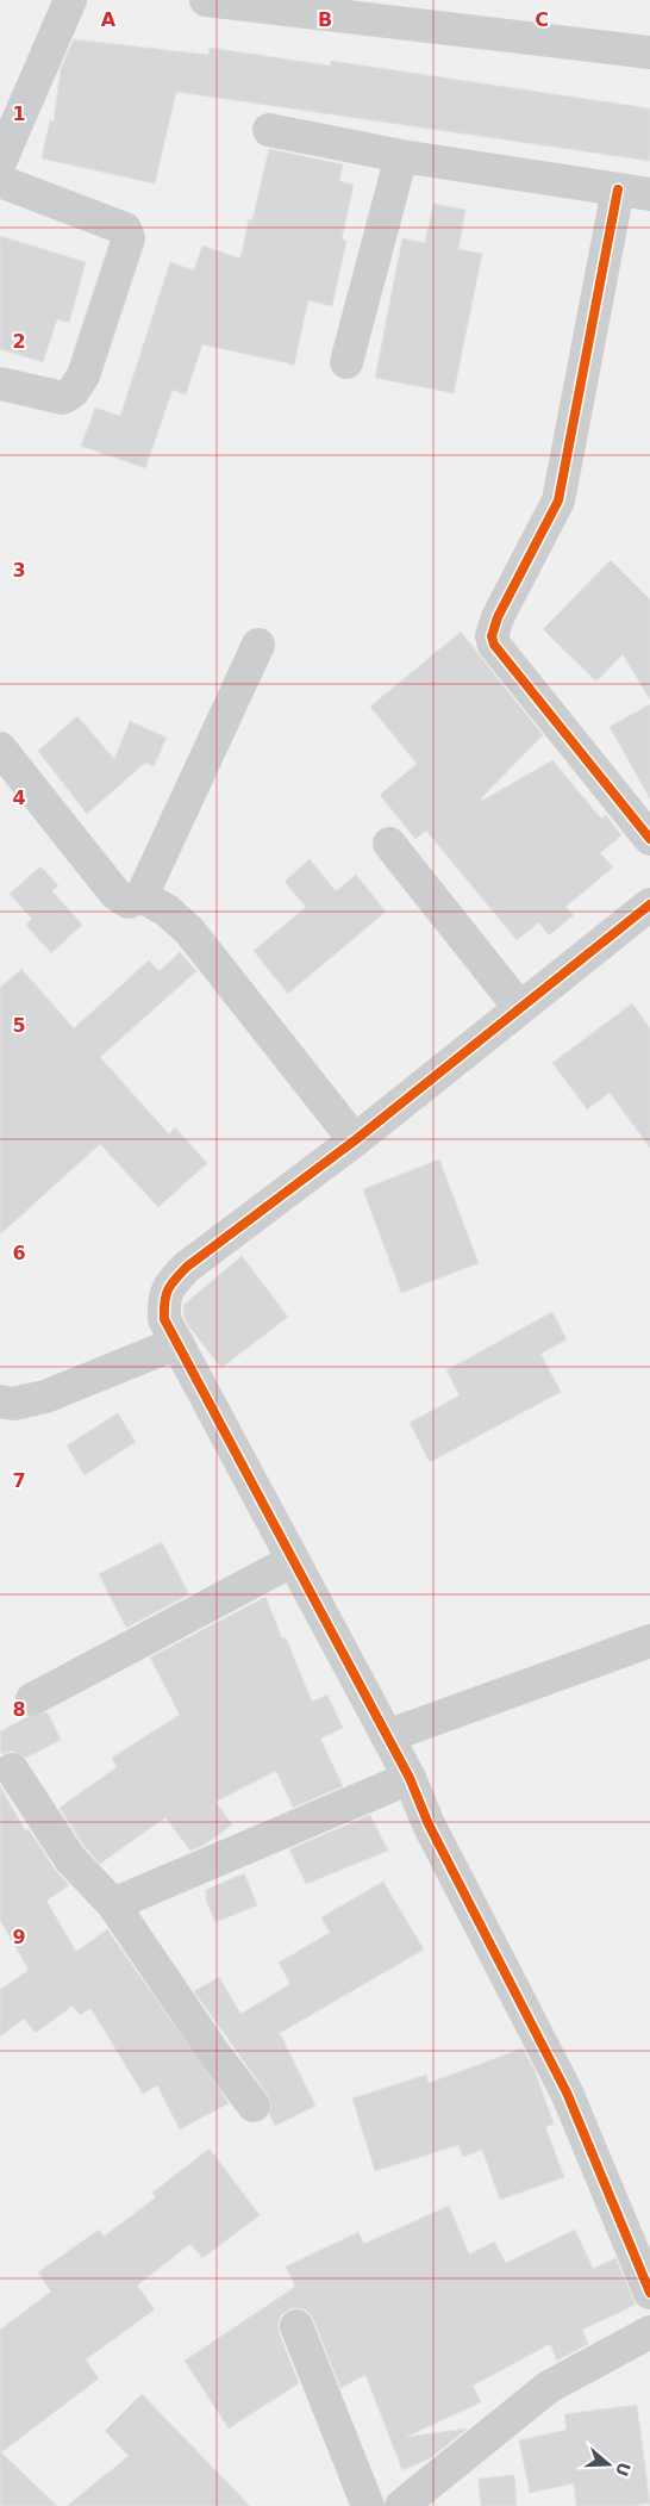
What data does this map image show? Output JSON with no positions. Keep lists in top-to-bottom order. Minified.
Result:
{"north":"right","grid":{"columns":["A","B","C"],"rows":["1","2","3","4","5","6","7","8","9"]}}
